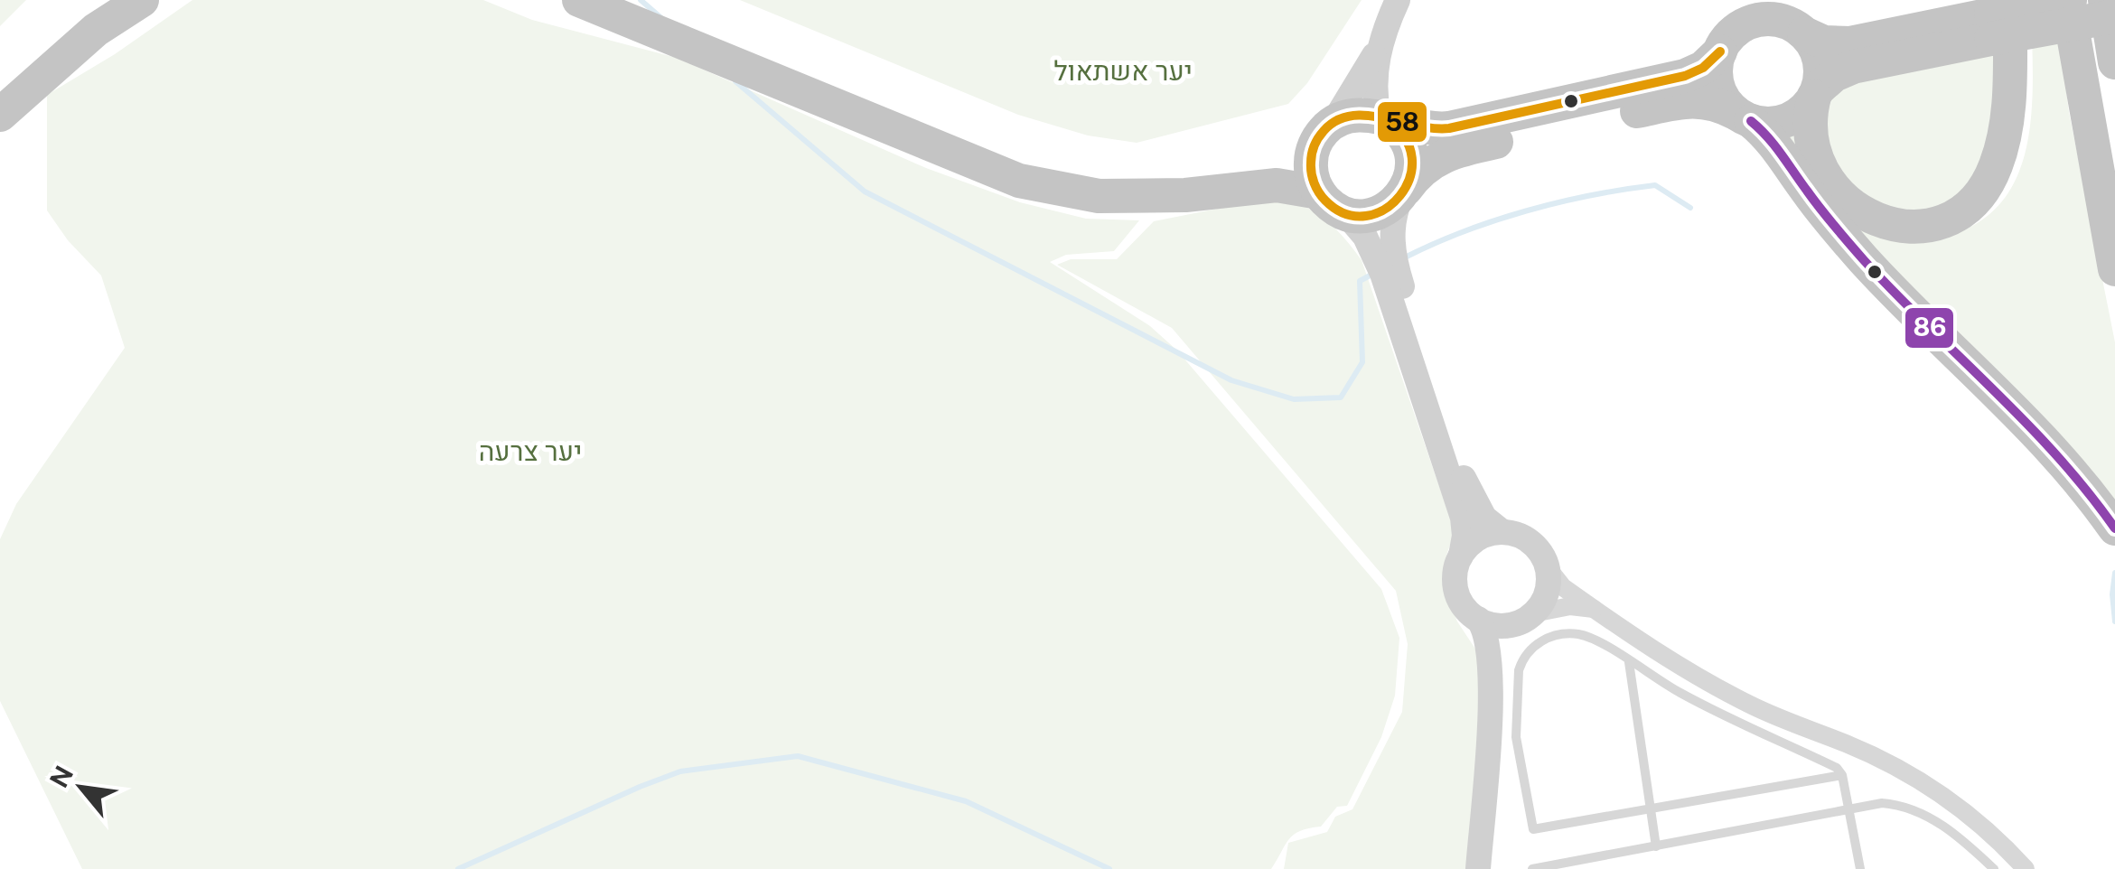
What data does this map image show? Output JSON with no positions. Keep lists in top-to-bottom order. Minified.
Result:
{"parks":["יער אשתאול","יער צרעה"],"lines":["transit line 58","transit line 86"],"north":"top left"}
